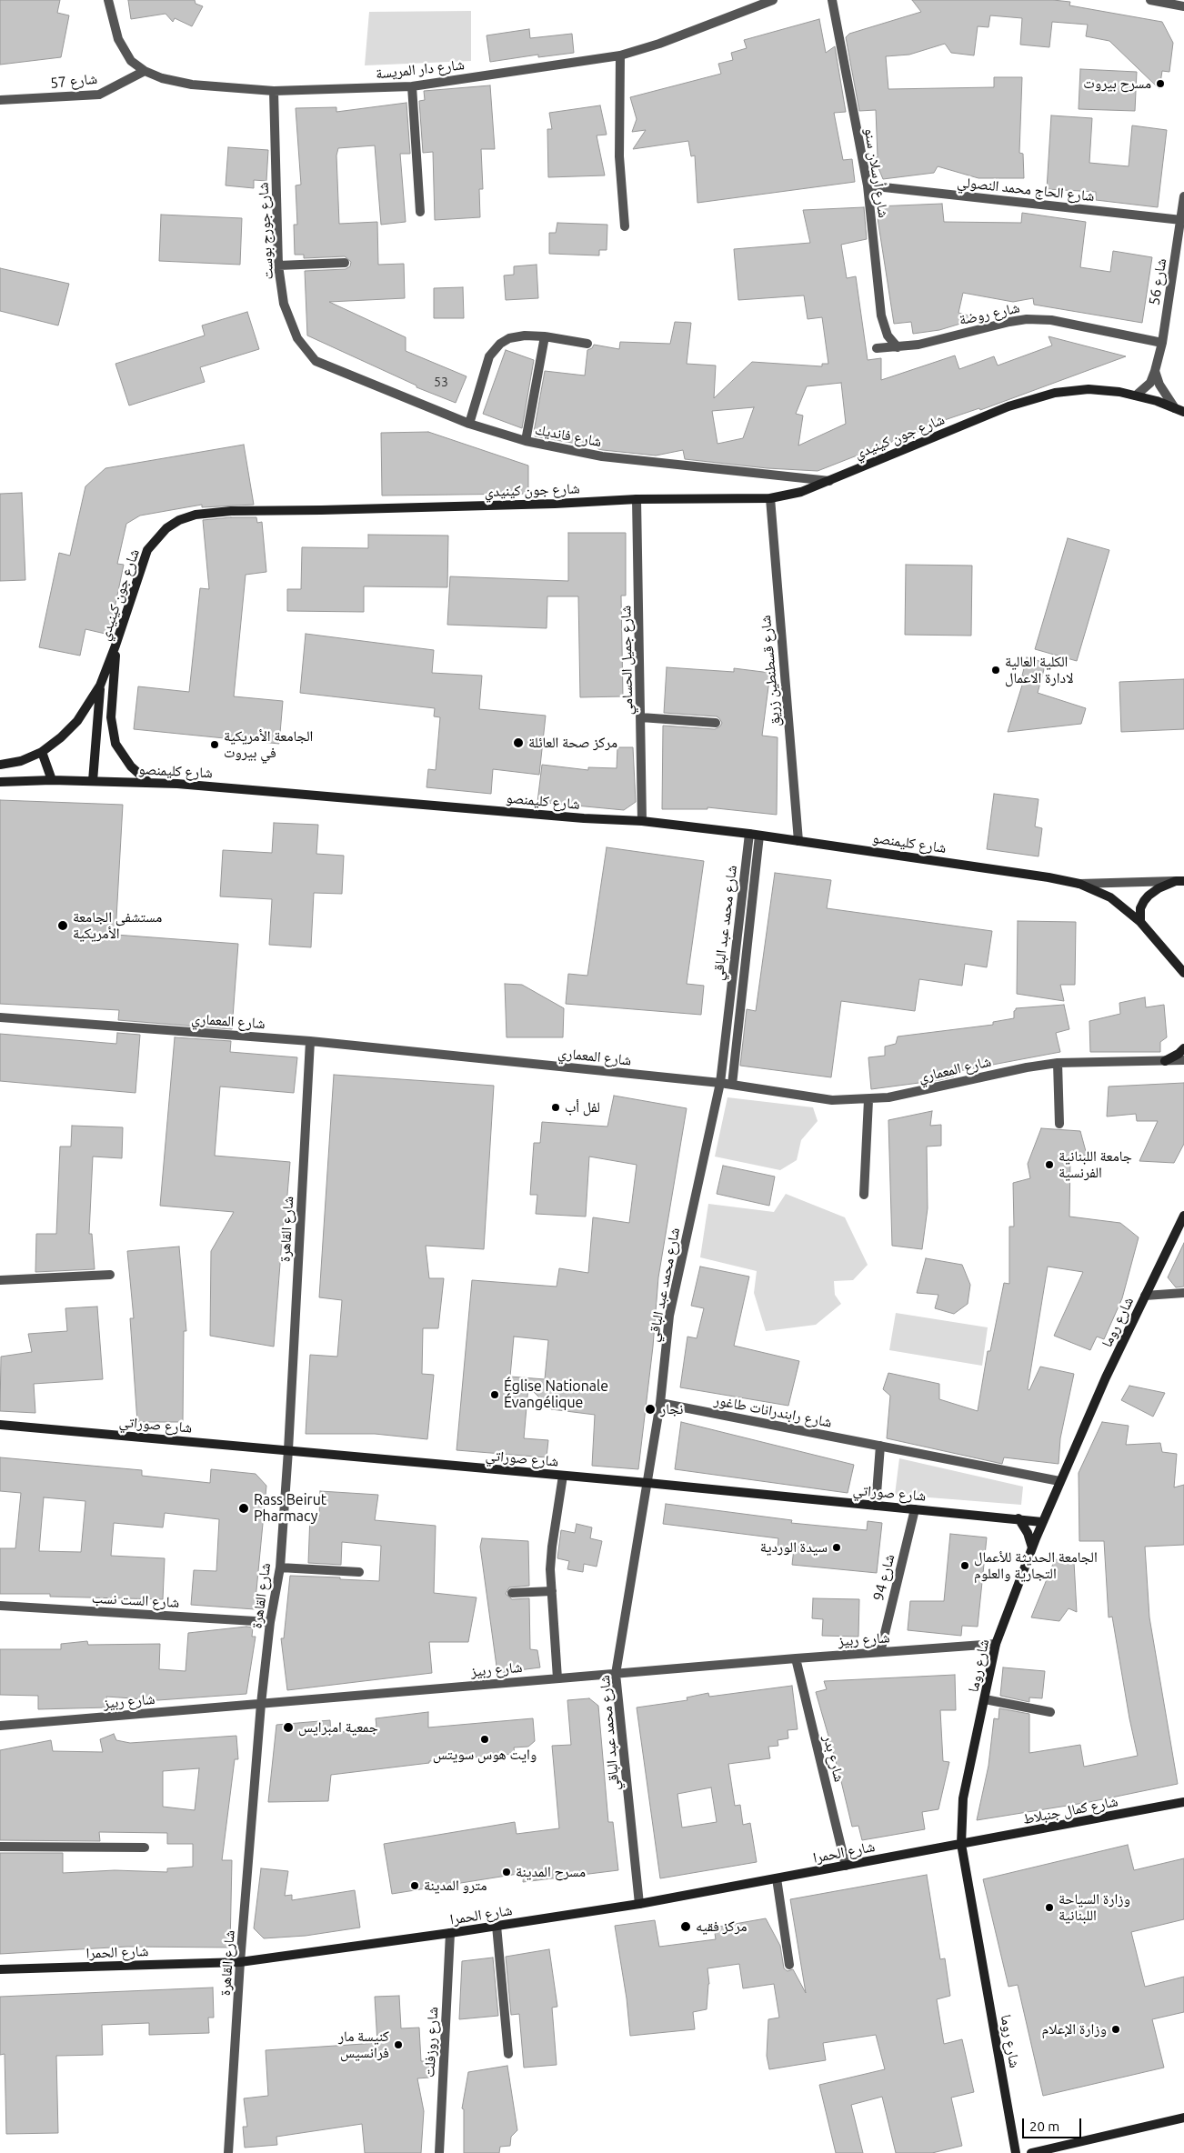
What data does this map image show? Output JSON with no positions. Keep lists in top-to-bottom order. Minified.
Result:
{"streets":{"street":["شارع دار المريسة","شارع 57","شارع أرسلان سنو","شارع الحاج محمد النصولي","شارع جورج بوست","شارع 56","شارع روضة","شارع فانديك","شارع جون كينيدي","شارع جميل الحسامي","شارع قسطنطين زريق","شارع كليمنصو","شارع محمد عبد الباقي","شارع المعماري","شارع القاهرة","شارع روما","شارع رابندرانات طاغور","شارع صوراتي","شارع 94","شارع الست نسب","شارع ربيز","شارع بدر","شارع كمال جنبلاط","شارع الحمرا","شارع روزفلت"]},"crossings":[["شارع دار المريسة","شارع 57"],["شارع دار المريسة","شارع جورج بوست"],["شارع أرسلان سنو","شارع الحاج محمد النصولي"],["شارع أرسلان سنو","شارع روضة"],["شارع الحاج محمد النصولي","شارع 56"],["شارع جورج بوست","شارع فانديك"],["شارع 56","شارع روضة"],["شارع 56","شارع جون كينيدي"],["شارع فانديك","شارع جون كينيدي"],["شارع جون كينيدي","شارع جميل الحسامي"],["شارع جون كينيدي","شارع قسطنطين زريق"],["شارع جميل الحسامي","شارع كليمنصو"],["شارع قسطنطين زريق","شارع كليمنصو"],["شارع كليمنصو","شارع محمد عبد الباقي"],["شارع محمد عبد الباقي","شارع المعماري"],["شارع محمد عبد الباقي","شارع رابندرانات طاغور"],["شارع محمد عبد الباقي","شارع صوراتي"],["شارع محمد عبد الباقي","شارع ربيز"],["شارع محمد عبد الباقي","شارع الحمرا"],["شارع المعماري","شارع القاهرة"],["شارع القاهرة","شارع صوراتي"],["شارع القاهرة","شارع الست نسب"],["شارع القاهرة","شارع ربيز"],["شارع القاهرة","شارع الحمرا"],["شارع روما","شارع رابندرانات طاغور"],["شارع روما","شارع صوراتي"],["شارع روما","شارع ربيز"],["شارع روما","شارع كمال جنبلاط"],["شارع روما","شارع الحمرا"],["شارع صوراتي","شارع 94"],["شارع 94","شارع ربيز"],["شارع ربيز","شارع بدر"],["شارع بدر","شارع الحمرا"],["شارع كمال جنبلاط","شارع الحمرا"],["شارع الحمرا","شارع روزفلت"]],"places":["مسرح بيروت","الكلية العالية لادارة الاعمال","مركز صحة العائلة","الجامعة الأمريكية في بيروت","مستشفى الجامعة الأمريكية","لفل أب","جامعة اللبنانية الفرنسية","Église Nationale Évangélique","نجار","Rass Beirut Pharmacy","سيدة الوردية","الجامعة الحديثة للأعمال التجارية والعلوم","جمعية امبرايس","وايت هوس سويتس","مسرح المدينة","مترو المدينة","وزارة السياحة اللبنانية","مركز فقيه","وزارة الإعلام","كنيسة مار فرانسيس"],"house_numbers":["53"],"scale_bar":"20 m"}
